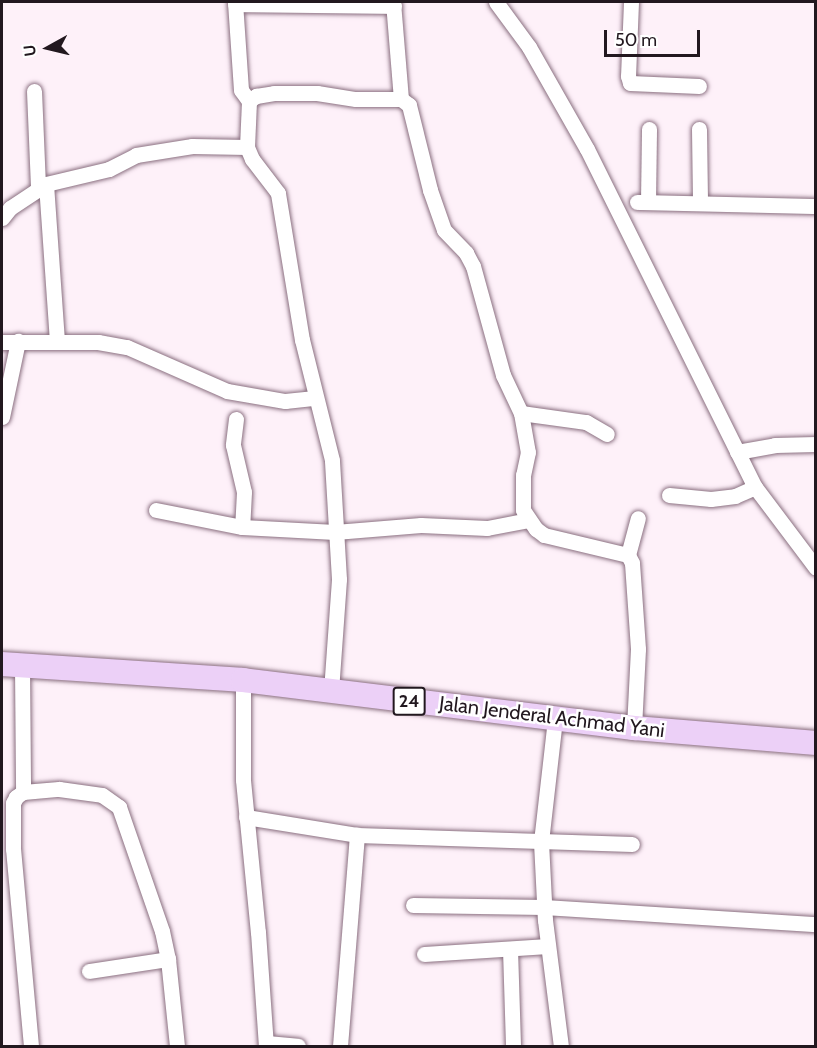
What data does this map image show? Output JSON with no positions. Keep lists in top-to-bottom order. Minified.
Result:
{"streets":{"highway":["24","Jalan Jenderal Achmad Yani"]},"scale_bar":"50 m","north":"left"}
